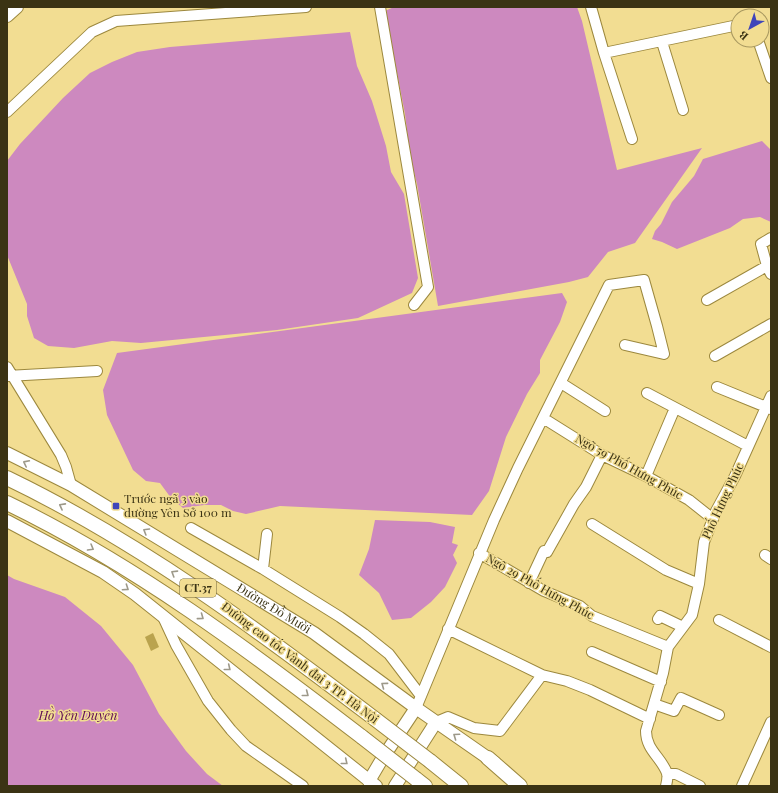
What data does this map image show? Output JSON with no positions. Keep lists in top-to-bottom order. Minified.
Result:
{"streets":{"highway":["CT.37","Đường cao tốc Vành đai 3 TP. Hà Nội"],"main road":["Đường Đỗ Mười"],"street":["Ngõ 59 Phố Hưng Phúc","Phố Hưng Phúc","Ngõ 29 Phố Hưng Phúc"]},"crossings":[["Ngõ 59 Phố Hưng Phúc","Phố Hưng Phúc"],["Phố Hưng Phúc","Ngõ 29 Phố Hưng Phúc"]],"water":["Hồ Yên Duyên"],"places":{"transit":["Trước ngã 3 vào đường Yên Sở 100 m"]},"north":"bottom left"}
